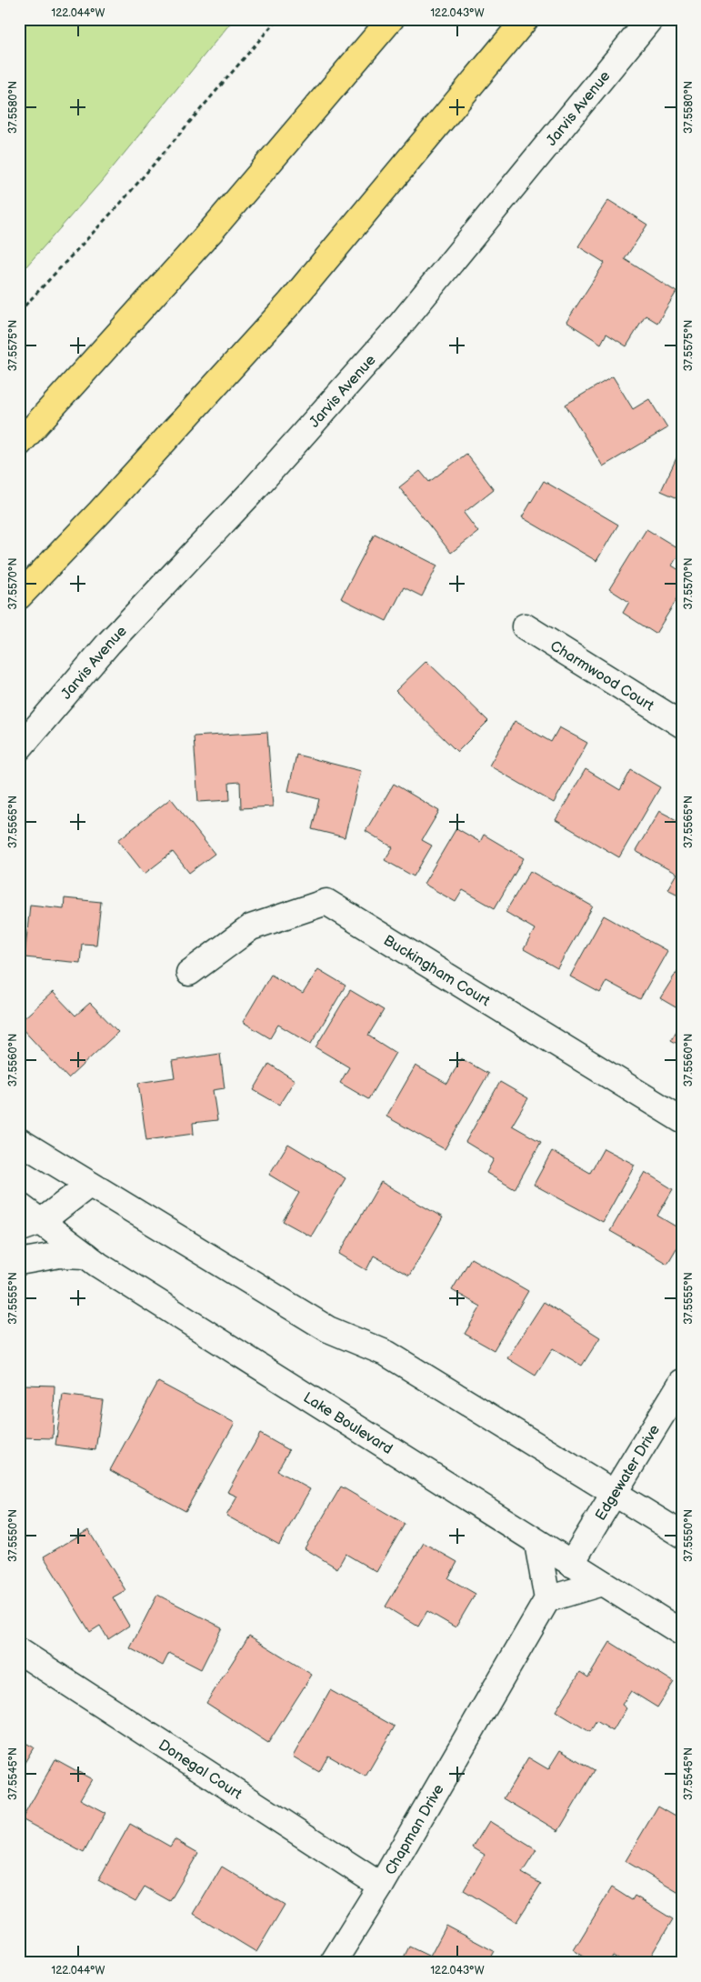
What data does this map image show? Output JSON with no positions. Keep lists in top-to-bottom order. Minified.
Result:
{"streets":{"street":["Jarvis Avenue","Charmwood Court","Buckingham Court","Lake Boulevard","Edgewater Drive","Donegal Court","Chapman Drive"]},"crossings":[["Lake Boulevard","Edgewater Drive"],["Donegal Court","Chapman Drive"]],"coordinates":["122.044°W","122.043°W","37.5580°N","37.5575°N","37.5570°N","37.5565°N","37.5560°N","37.5555°N","37.5550°N","37.5545°N"]}
